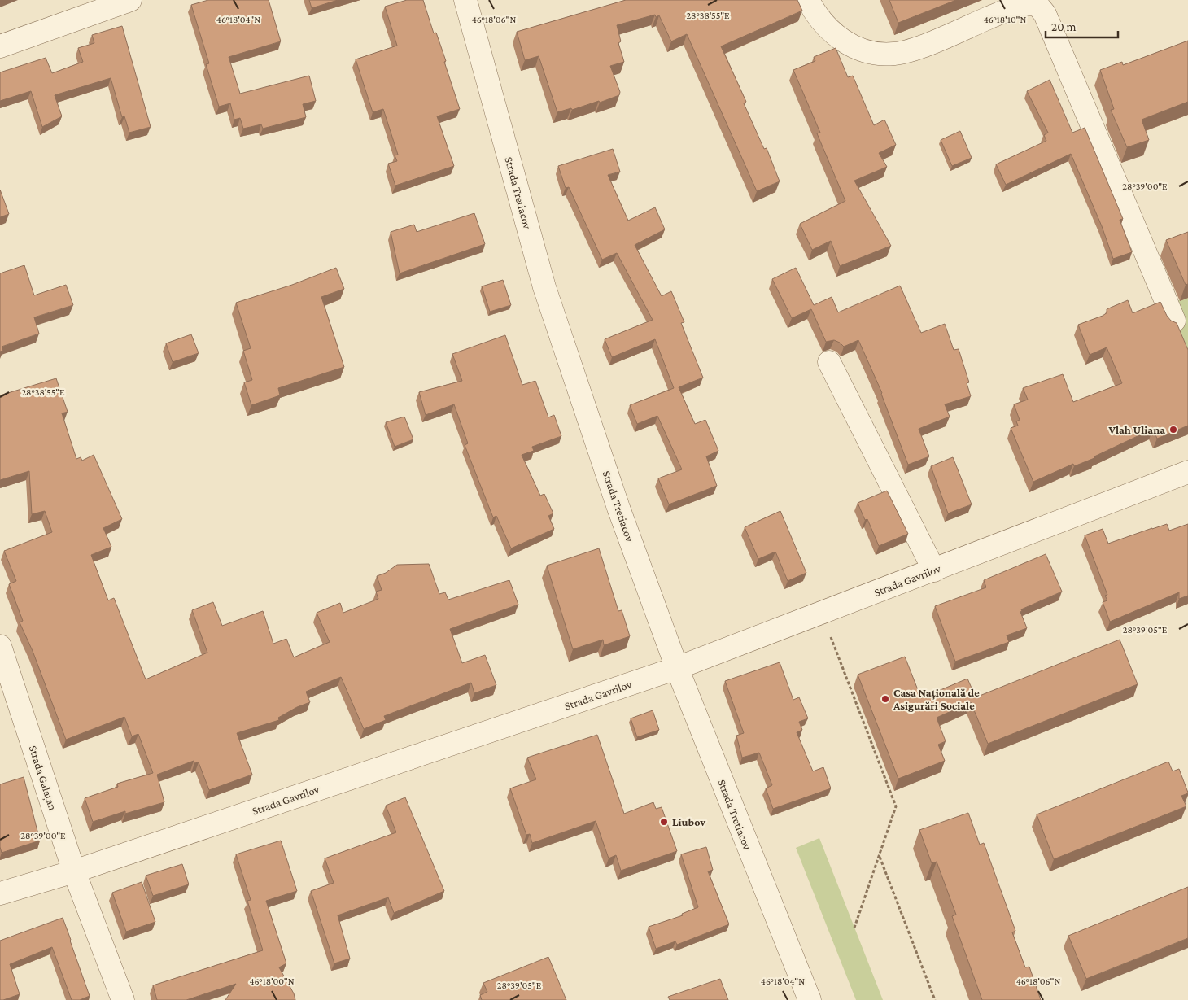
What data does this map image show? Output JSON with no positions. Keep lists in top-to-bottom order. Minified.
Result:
{"streets":{"street":["Strada Tretiacov","Strada Gavrilov","Strada Galațan"]},"crossings":[["Strada Tretiacov","Strada Gavrilov"],["Strada Gavrilov","Strada Galațan"]],"places":["Vlah Uliana","Casa Națională de Asigurări Sociale","Liubov"],"scale_bar":"20 m","coordinates":["28°38'55\"E","46°18'04\"N","46°18'06\"N","46°18'10\"N","28°39'00\"E","28°39'05\"E","46°18'00\"N"]}
